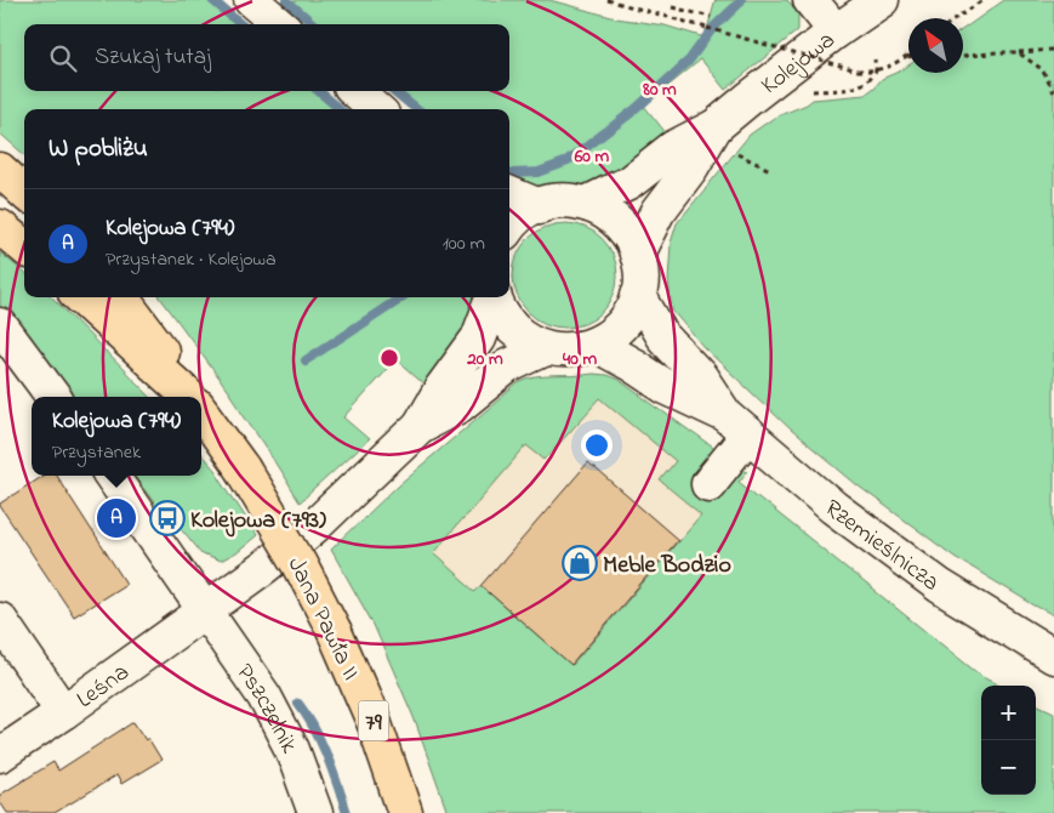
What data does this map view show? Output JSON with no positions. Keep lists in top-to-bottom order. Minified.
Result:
{"streets":{"main road":["Jana Pawła II","79"],"street":["Kolejowa","Rzemieślnicza","Leśna","Pszczelnik"]},"crossings":[["Leśna","Pszczelnik"]],"places":{"bus stop":["Kolejowa (793)"],"shop":["Meble Bodzio"]},"north":"top left","page":{"search":"Szukaj tutaj","heading":"W pobliżu","list":[{"mark":"A","name":"Kolejowa (794)","note":"Przystanek · Kolejowa","value":"100 m"}],"popup":["Kolejowa (794)","Przystanek"],"pins":"A","map_buttons":["+","−"]},"rings":["80 m","60 m","20 m","40 m"]}
